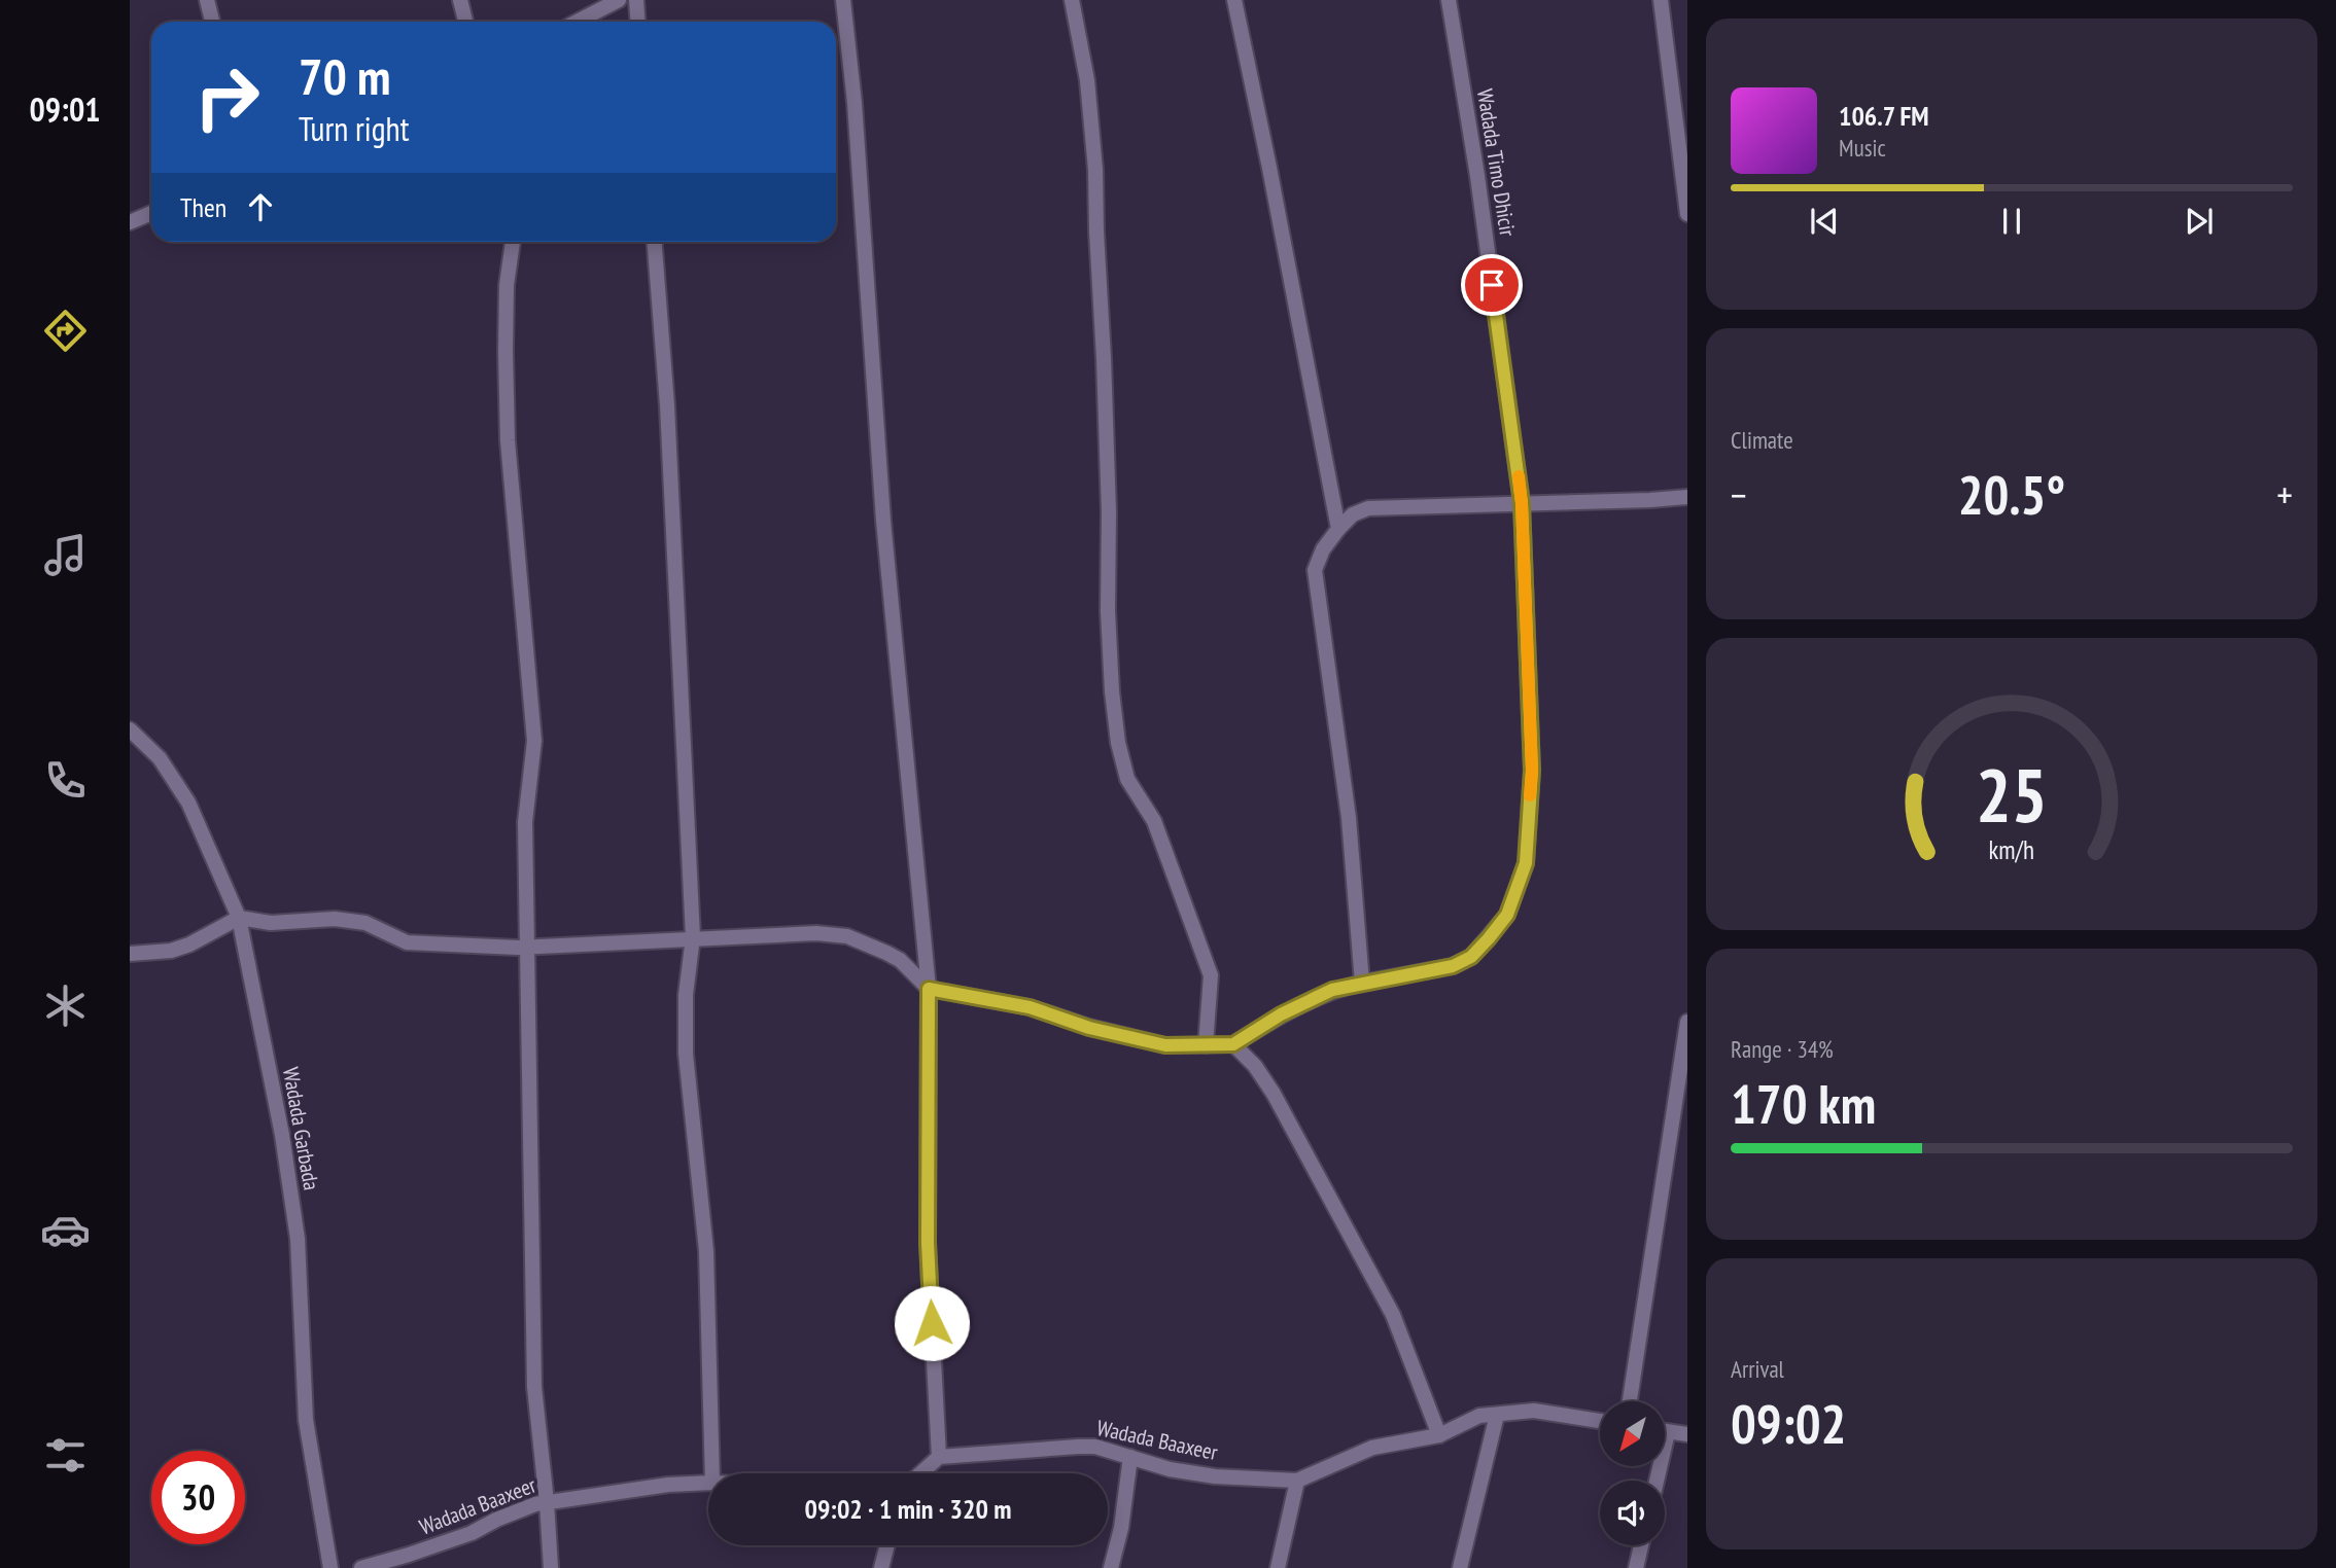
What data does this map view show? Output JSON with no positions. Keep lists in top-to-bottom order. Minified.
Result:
{"streets":{"street":["Wadada Timo Dhicir","Wadada Garbada","Wadada Baaxeer"]},"north":"bottom left","page":{"tabs":"09:01","turn":["70 m","Turn right"],"song":["106.7 FM","Music"],"then":"Then","tile":["Climate",["Range · 34%","170 km"],["Arrival","09:02"]],"heat":["−","20.5°","+"],"limit":"30","trip":"09:02 · 1 min · 320 m","gauge":["25","km/h"]}}
